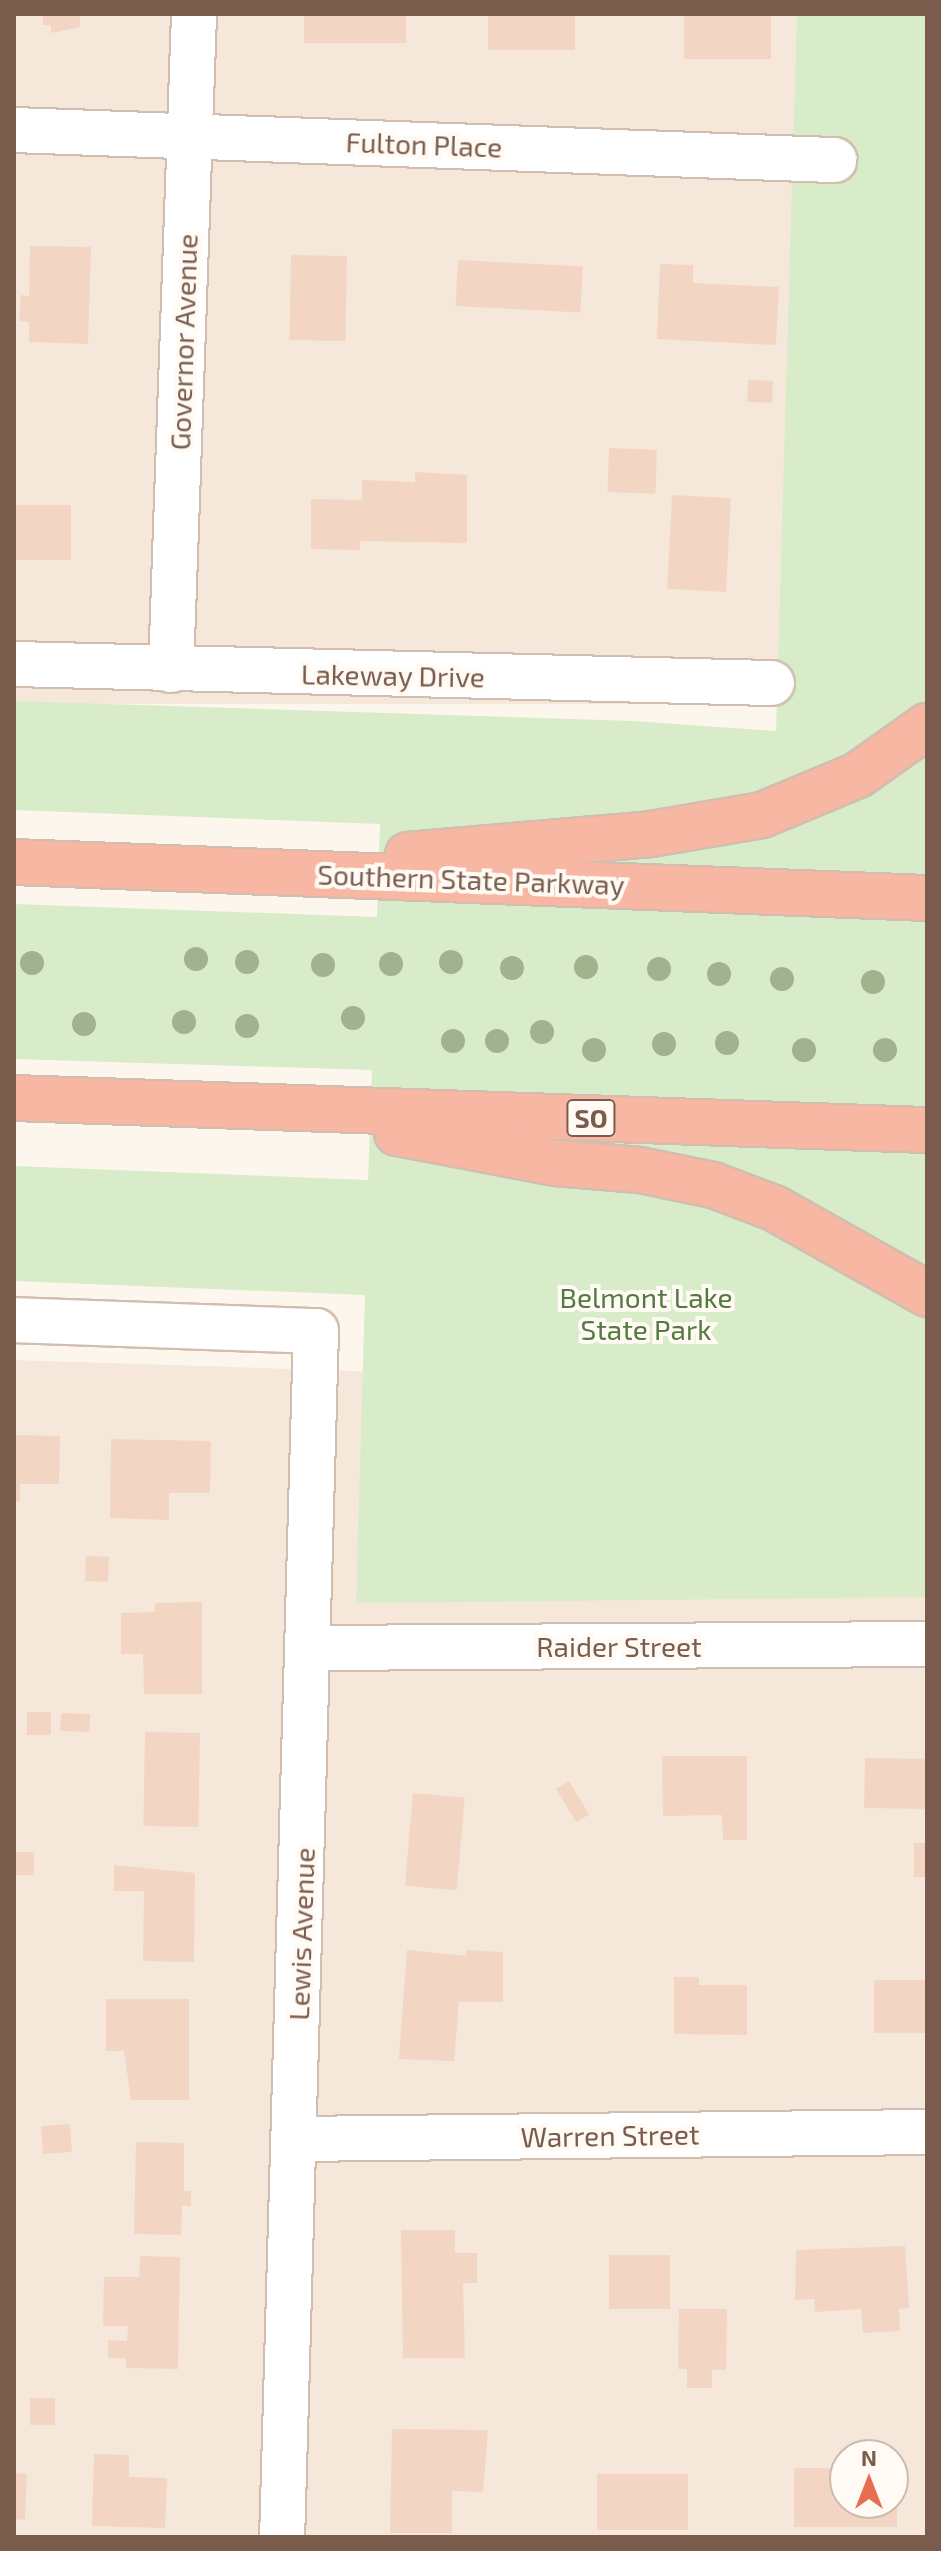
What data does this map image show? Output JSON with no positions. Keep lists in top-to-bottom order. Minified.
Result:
{"streets":{"highway":["Southern State Parkway","SO"],"street":["Fulton Place","Governor Avenue","Lakeway Drive","Raider Street","Lewis Avenue","Warren Street"]},"crossings":[["Fulton Place","Governor Avenue"],["Governor Avenue","Lakeway Drive"],["Raider Street","Lewis Avenue"],["Lewis Avenue","Warren Street"]],"parks":["Belmont Lake State Park"],"north":"top"}
